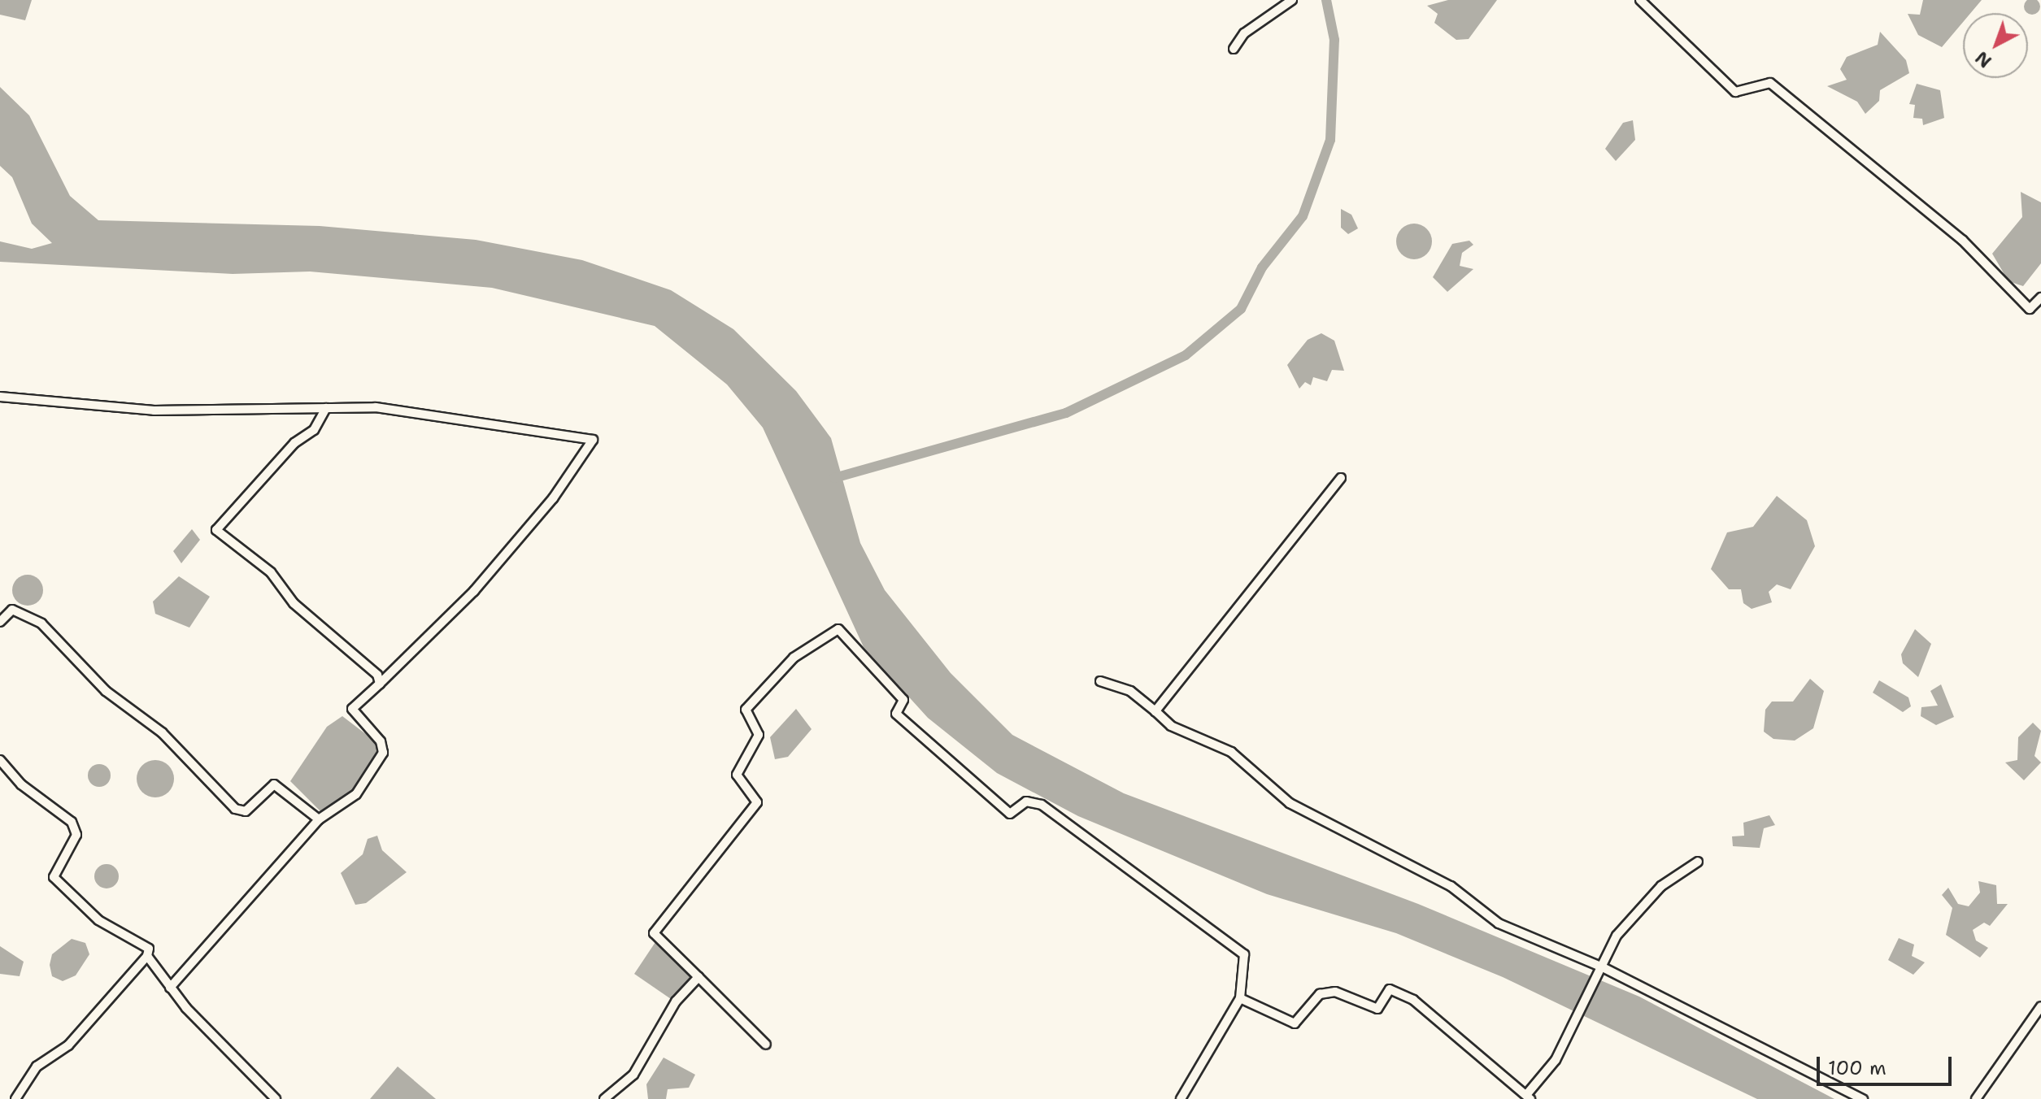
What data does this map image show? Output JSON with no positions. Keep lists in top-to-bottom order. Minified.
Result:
{"scale_bar":"100 m","north":"bottom left"}
